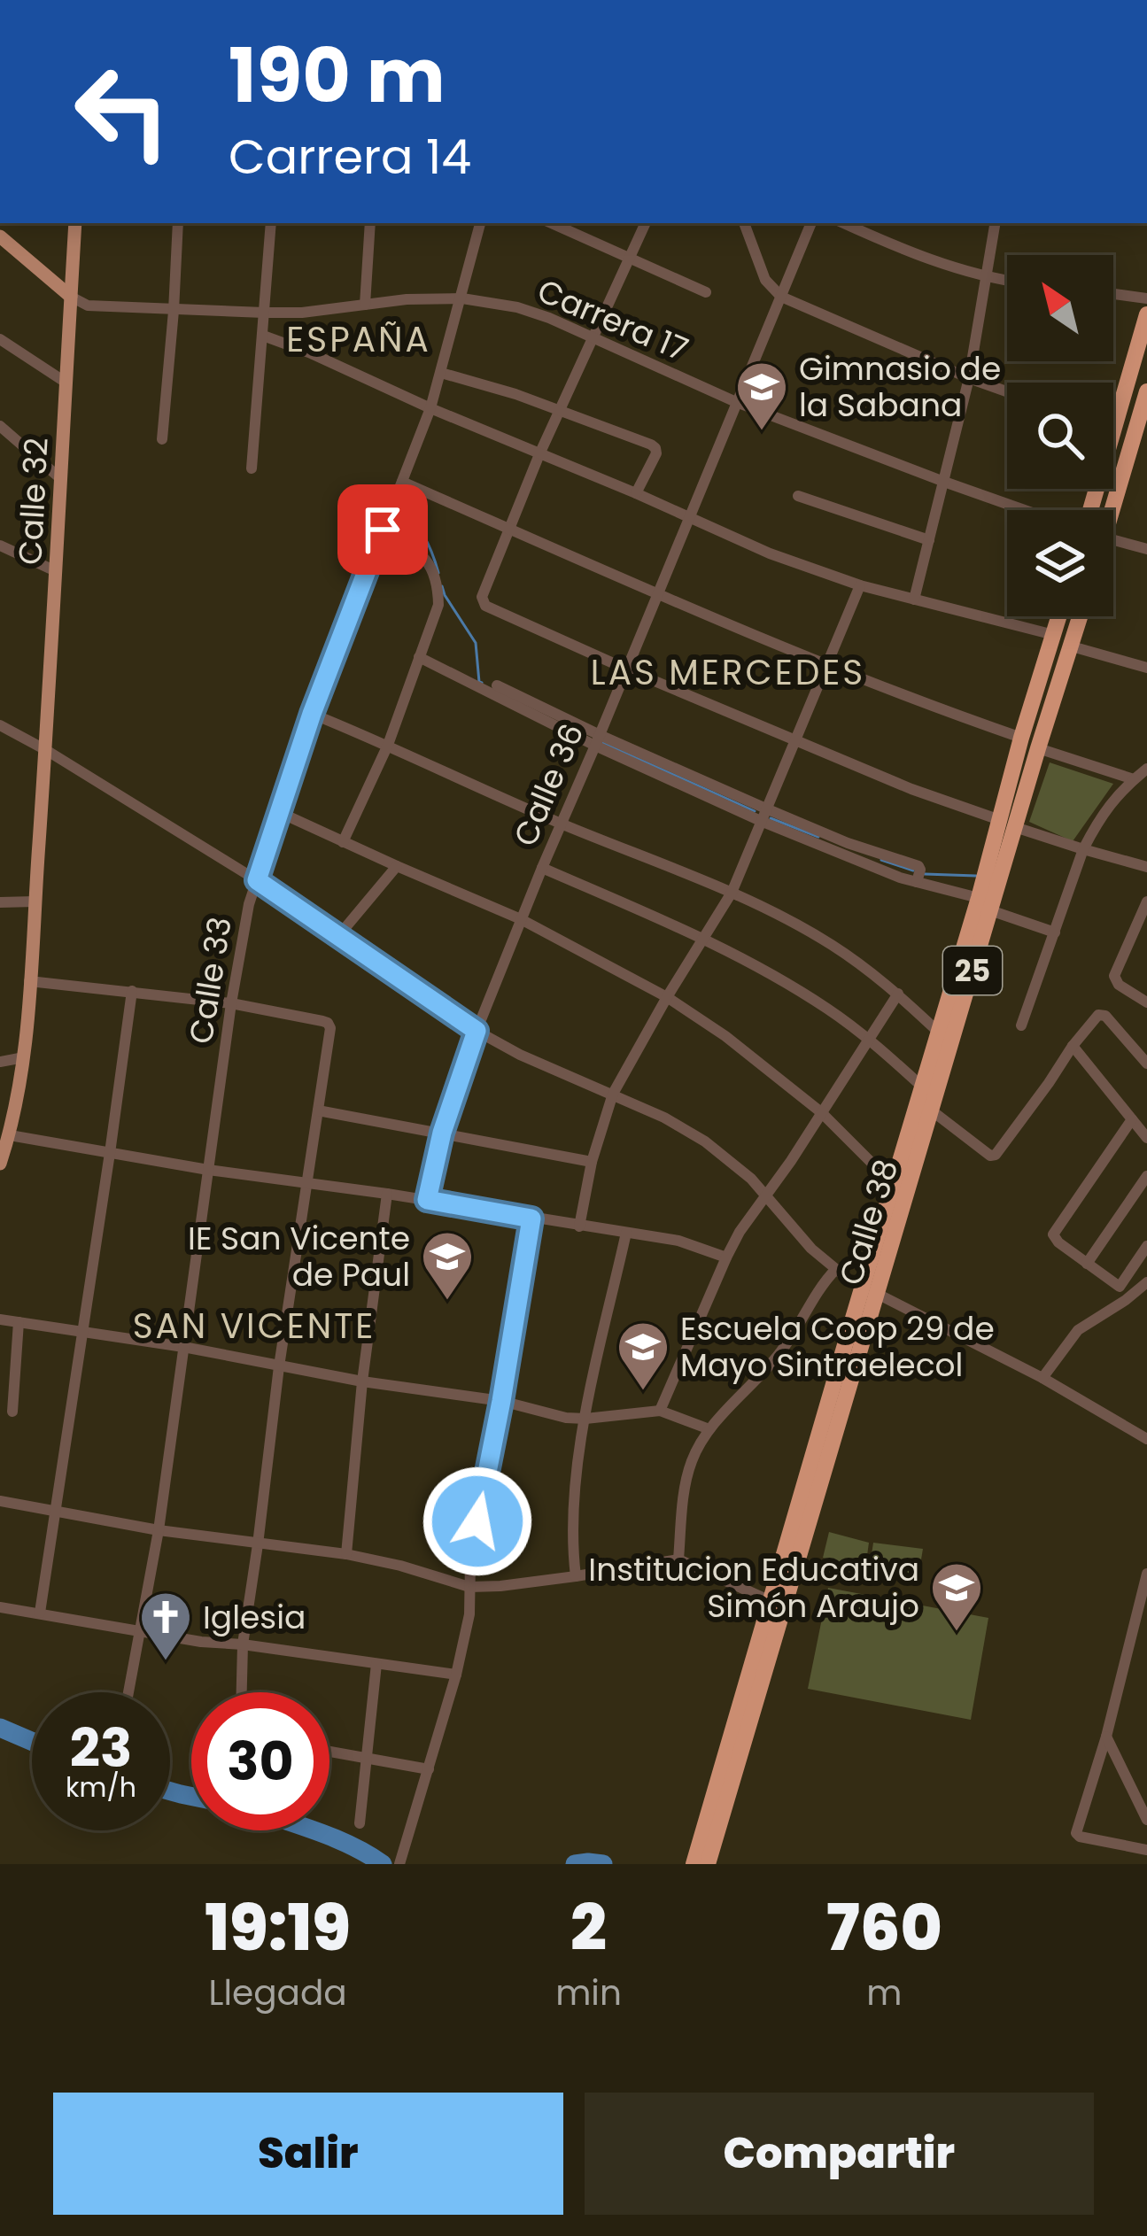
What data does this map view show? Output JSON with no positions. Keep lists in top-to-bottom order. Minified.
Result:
{"streets":{"highway":["25","Calle 38"],"main road":["Carrera 17","Calle 32"],"street":["Calle 36","Calle 33"]},"crossings":[["Carrera 17","Calle 32"],["Carrera 17","Calle 36"],["Carrera 17","Calle 33"]],"districts":["ESPAÑA","LAS MERCEDES","SAN VICENTE"],"places":{"school or university":["Gimnasio de la Sabana","IE San Vicente de Paul","Escuela Coop 29 de Mayo Sintraelecol","Institucion Educativa Simón Araujo"],"church":["Iglesia"]},"north":"top left","page":{"turn":["190 m","Carrera 14"],"speed":"23 km/h","limit":"30","eta":["19:19","Llegada","2","min","760","m"],"buttons":["Salir","Compartir"]}}
